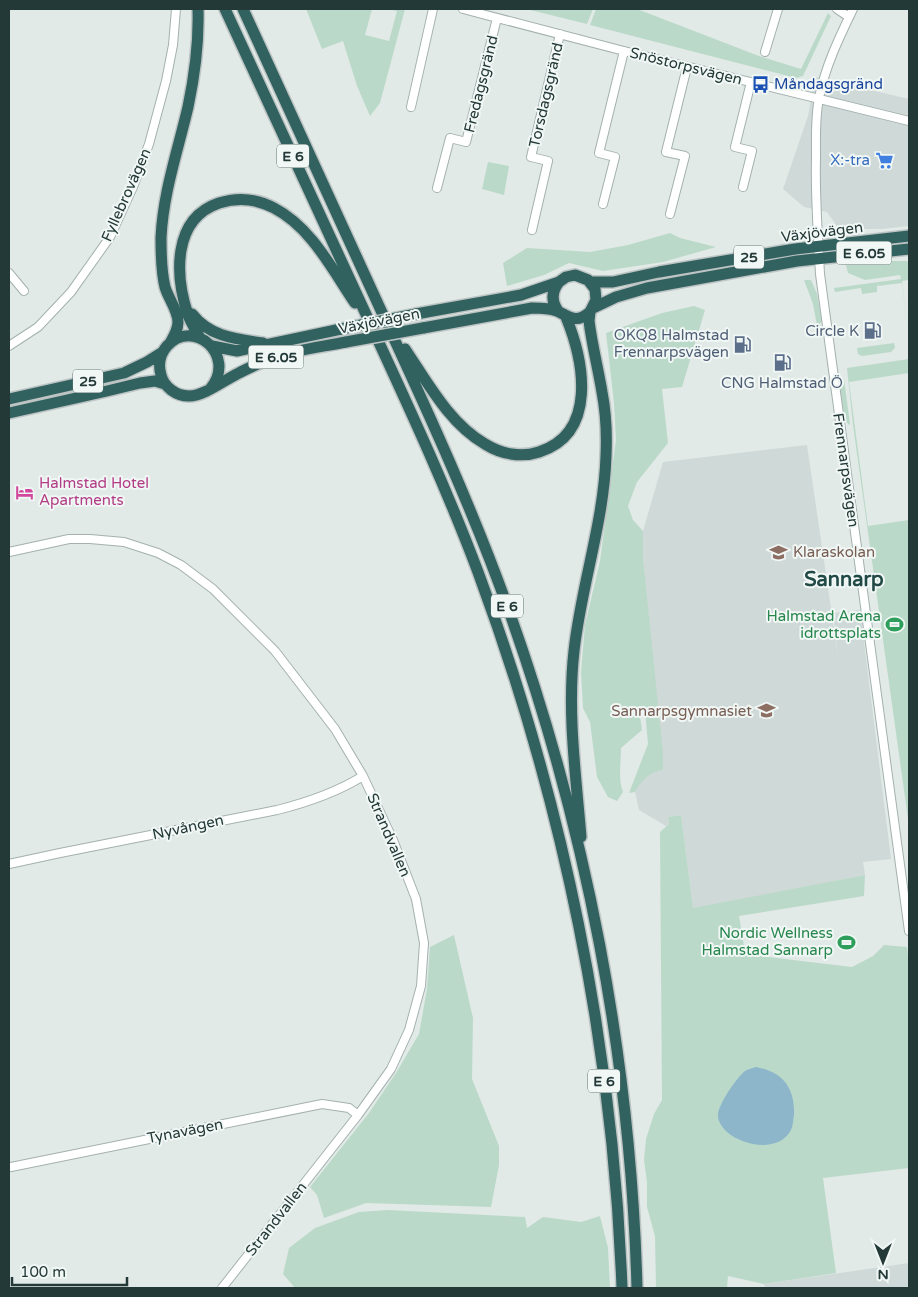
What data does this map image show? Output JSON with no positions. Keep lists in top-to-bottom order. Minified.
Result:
{"streets":{"highway":["E 6","Växjövägen","E 6.05","25"],"street":["Snöstorpsvägen","Fredagsgränd","Torsdagsgränd","Fyllebrovägen","Frennarpsvägen","Nyvången","Strandvallen","Tynavägen"]},"crossings":[["Snöstorpsvägen","Fredagsgränd"],["Snöstorpsvägen","Torsdagsgränd"],["Snöstorpsvägen","Frennarpsvägen"],["Växjövägen","25"],["Växjövägen","Frennarpsvägen"],["Nyvången","Strandvallen"],["Strandvallen","Tynavägen"]],"districts":["Sannarp"],"places":{"bus stop":["Måndagsgränd"],"supermarket":["X:-tra"],"fuel station":["Circle K","OKQ8 Halmstad Frennarpsvägen","CNG Halmstad Ö"],"hotel":["Halmstad Hotel Apartments"],"school or university":["Klaraskolan","Sannarpsgymnasiet"],"sports":["Halmstad Arena idrottsplats","Nordic Wellness Halmstad Sannarp"]},"scale_bar":"100 m","north":"bottom"}
